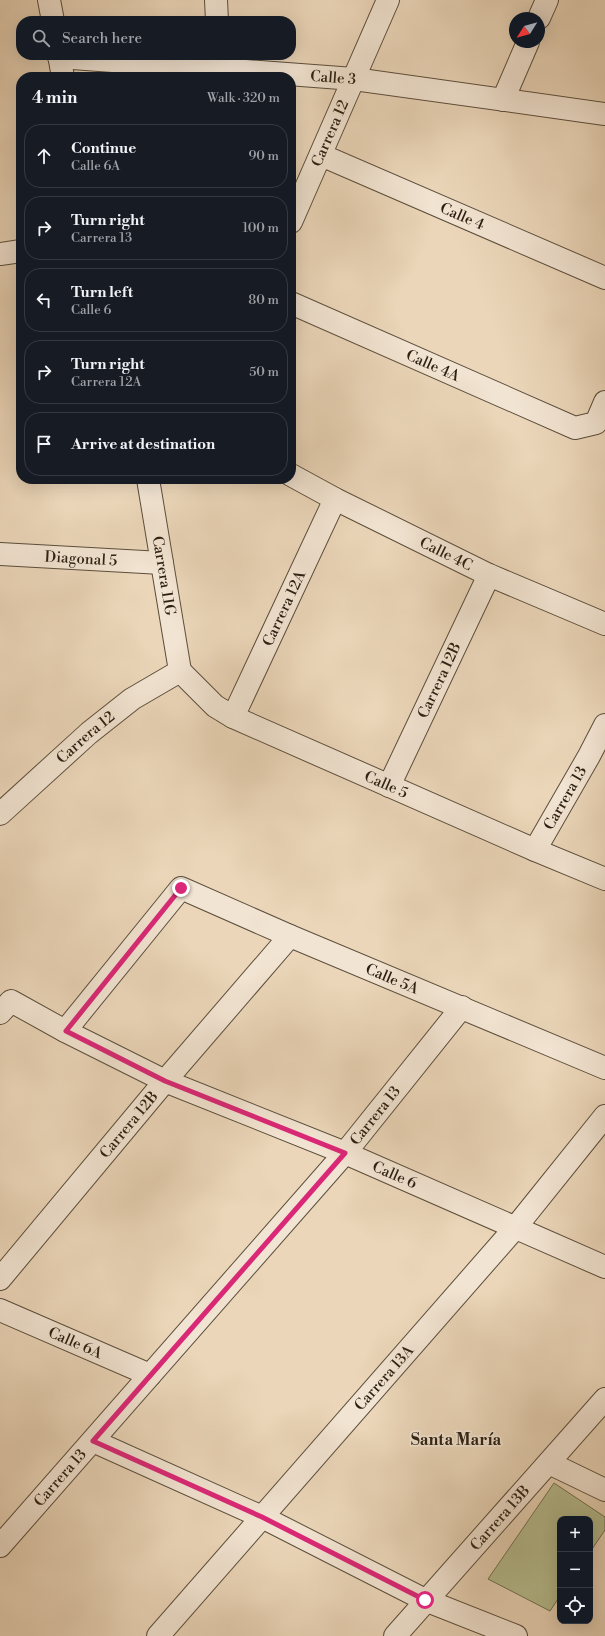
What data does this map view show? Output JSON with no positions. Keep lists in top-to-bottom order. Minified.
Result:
{"streets":{"street":["Calle 3","Carrera 12","Calle 4","Calle 4A","Calle 4C","Diagonal 5","Carrera 11G","Carrera 12A","Carrera 12B","Calle 5","Carrera 13","Calle 5A","Calle 6","Calle 6A","Carrera 13A","Carrera 13B"]},"crossings":[["Calle 3","Carrera 12"],["Carrera 12","Calle 4"],["Carrera 12","Carrera 11G"],["Carrera 12","Calle 5"],["Calle 4C","Carrera 12A"],["Calle 4C","Carrera 12B"],["Diagonal 5","Carrera 11G"],["Carrera 11G","Calle 5"],["Carrera 12A","Calle 5"],["Carrera 12B","Calle 5"],["Carrera 12B","Calle 5A"],["Carrera 12B","Calle 6"],["Calle 5","Carrera 13"],["Carrera 13","Calle 5A"],["Carrera 13","Calle 6"],["Carrera 13","Calle 6A"],["Calle 5A","Calle 6"],["Calle 6","Carrera 13A"]],"districts":["Santa María"],"north":"bottom left","page":{"search":"Search here","heading":["4 min","Walk · 320 m"],"list":[["Continue","Calle 6A","90 m"],["Turn right","Carrera 13","100 m"],["Turn left","Calle 6","80 m"],["Turn right","Carrera 12A","50 m"],"Arrive at destination"],"map_buttons":["+","−"]}}
